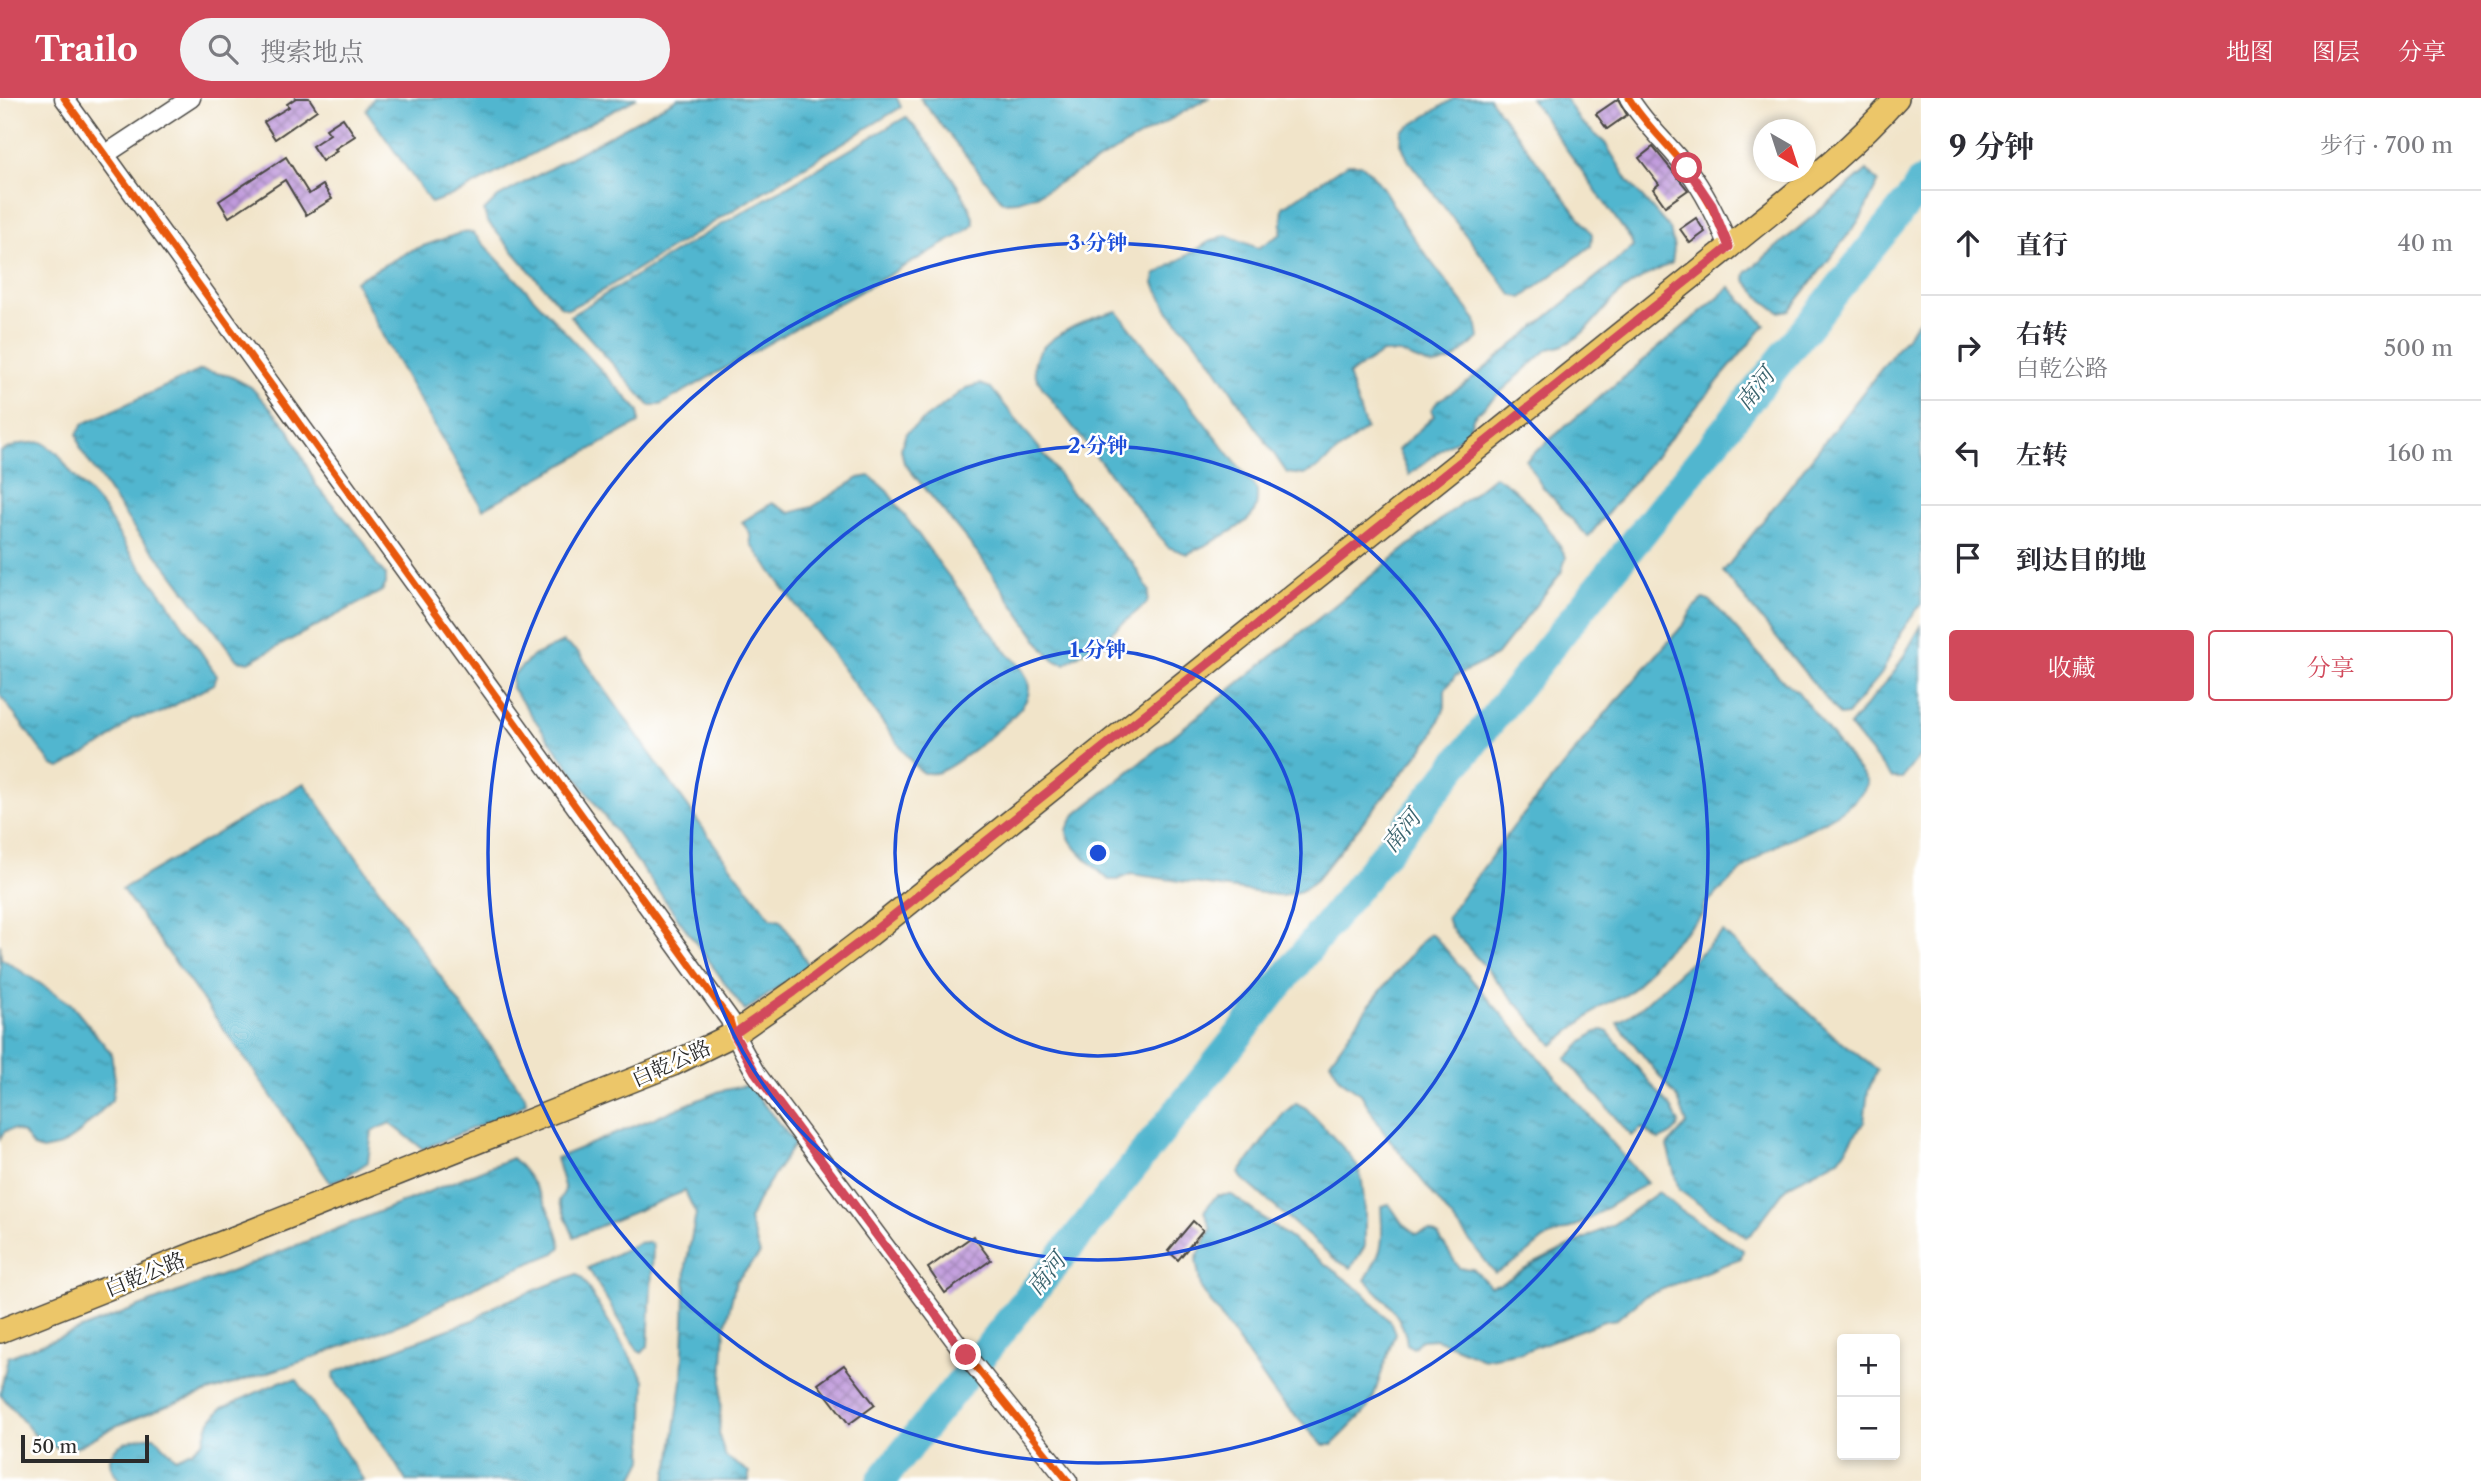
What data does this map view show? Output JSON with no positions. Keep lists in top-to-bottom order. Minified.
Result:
{"streets":{"main road":["白乾公路"]},"water":["南河"],"scale_bar":"50 m","north":"bottom right","page":{"header":"Trailo","search":"搜索地点","nav":["地图","图层","分享"],"heading":["9 分钟","步行 · 700 m"],"list":[["直行","40 m"],["右转","白乾公路","500 m"],["左转","160 m"],"到达目的地"],"buttons":["收藏","分享"],"map_buttons":["+","−"],"scale":"50 m"},"rings":["3 分钟","2 分钟","1 分钟"]}
